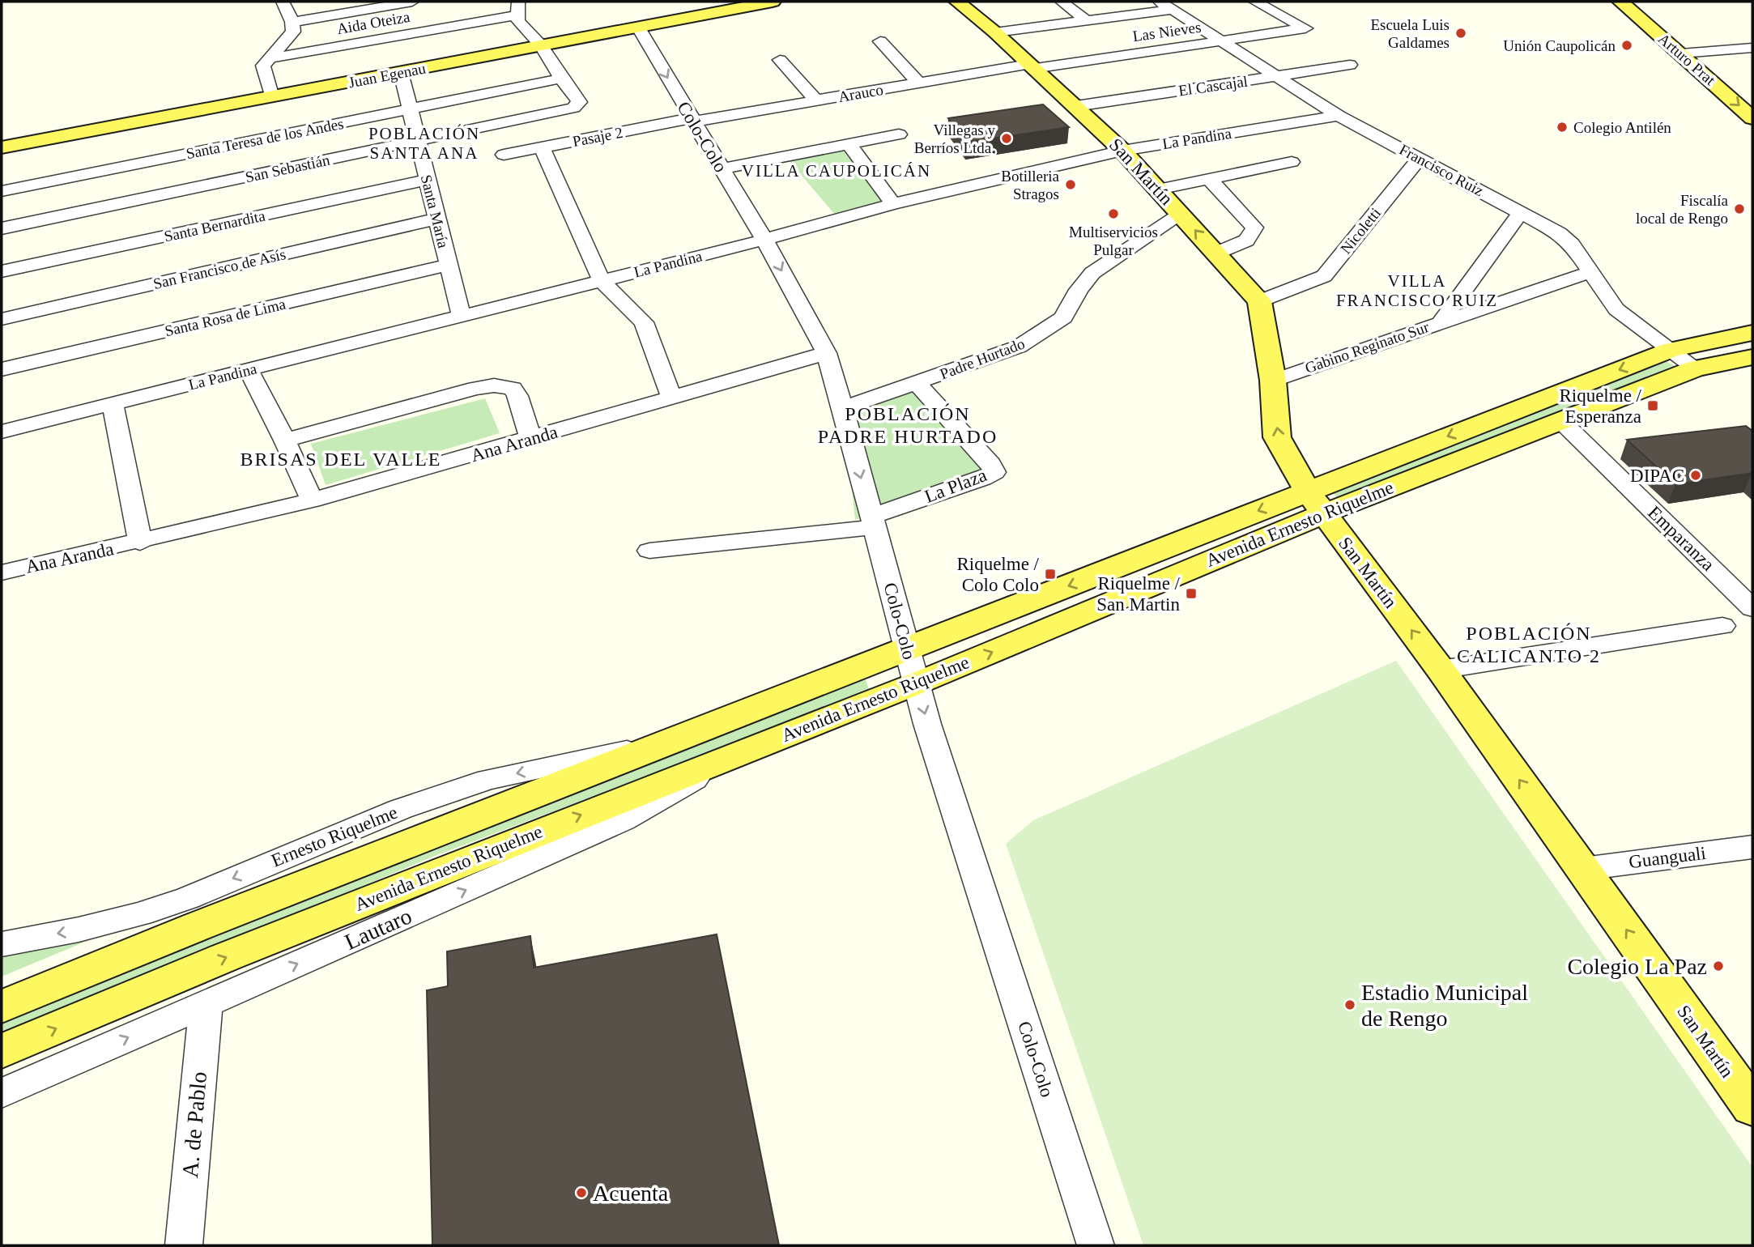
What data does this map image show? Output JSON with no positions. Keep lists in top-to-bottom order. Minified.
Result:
{"streets":{"main road":["Arturo Prat","Juan Egenau","San Martín","Avenida Ernesto Riquelme"],"street":["Aida Oteiza","Las Nieves","El Cascajal","Arauco","Pasaje 2","Colo-Colo","Santa Teresa de los Andes","La Pandina","San Sebastián","Francisco Ruiz","Santa María","Santa Bernardita","Nicoletti","San Francisco de Asís","Santa Rosa de Lima","Gabino Reginato Sur","Padre Hurtado","Ana Aranda","La Plaza","Emparanza","Ernesto Riquelme","Guanguali","Lautaro","A. de Pablo"]},"crossings":[["Las Nieves","Arauco"],["Las Nieves","Francisco Ruiz"],["Las Nieves","San Martín"],["Juan Egenau","Colo-Colo"],["Juan Egenau","Santa María"],["El Cascajal","Francisco Ruiz"],["El Cascajal","San Martín"],["Arauco","Pasaje 2"],["Arauco","Colo-Colo"],["Arauco","San Martín"],["Pasaje 2","Colo-Colo"],["Colo-Colo","La Pandina"],["Colo-Colo","Padre Hurtado"],["Colo-Colo","Ana Aranda"],["Colo-Colo","La Plaza"],["Colo-Colo","Avenida Ernesto Riquelme"],["Santa Teresa de los Andes","San Sebastián"],["Santa Teresa de los Andes","Santa María"],["La Pandina","Francisco Ruiz"],["La Pandina","San Martín"],["La Pandina","Santa María"],["San Sebastián","Santa María"],["Francisco Ruiz","Nicoletti"],["Francisco Ruiz","Gabino Reginato Sur"],["Francisco Ruiz","Avenida Ernesto Riquelme"],["San Martín","Nicoletti"],["San Martín","Gabino Reginato Sur"],["San Martín","Padre Hurtado"],["San Martín","Avenida Ernesto Riquelme"],["San Martín","Guanguali"],["Santa María","Santa Bernardita"],["Santa María","San Francisco de Asís"],["Santa María","Santa Rosa de Lima"],["Padre Hurtado","La Plaza"],["Avenida Ernesto Riquelme","Emparanza"],["Avenida Ernesto Riquelme","Ernesto Riquelme"],["Avenida Ernesto Riquelme","Lautaro"],["Lautaro","A. de Pablo"]],"one_way":["Arturo Prat","Colo-Colo","San Martín","Ernesto Riquelme","Lautaro"],"districts":["POBLACIÓN SANTA ANA","VILLA CAUPOLICÁN","VILLA FRANCISCO RUIZ","POBLACIÓN PADRE HURTADO","BRISAS DEL VALLE","POBLACIÓN CALICANTO 2"],"places":{"other":["Escuela Luis Galdames","Unión Caupolicán","Colegio Antilén","Villegas y Berríos Ltda.","Botilleria Stragos","Fiscalía local de Rengo","Multiservicios Pulgar","DIPAC","Colegio La Paz","Estadio Municipal de Rengo","Acuenta"],"transit":["Riquelme / Esperanza","Riquelme / Colo Colo","Riquelme / San Martin"]}}
